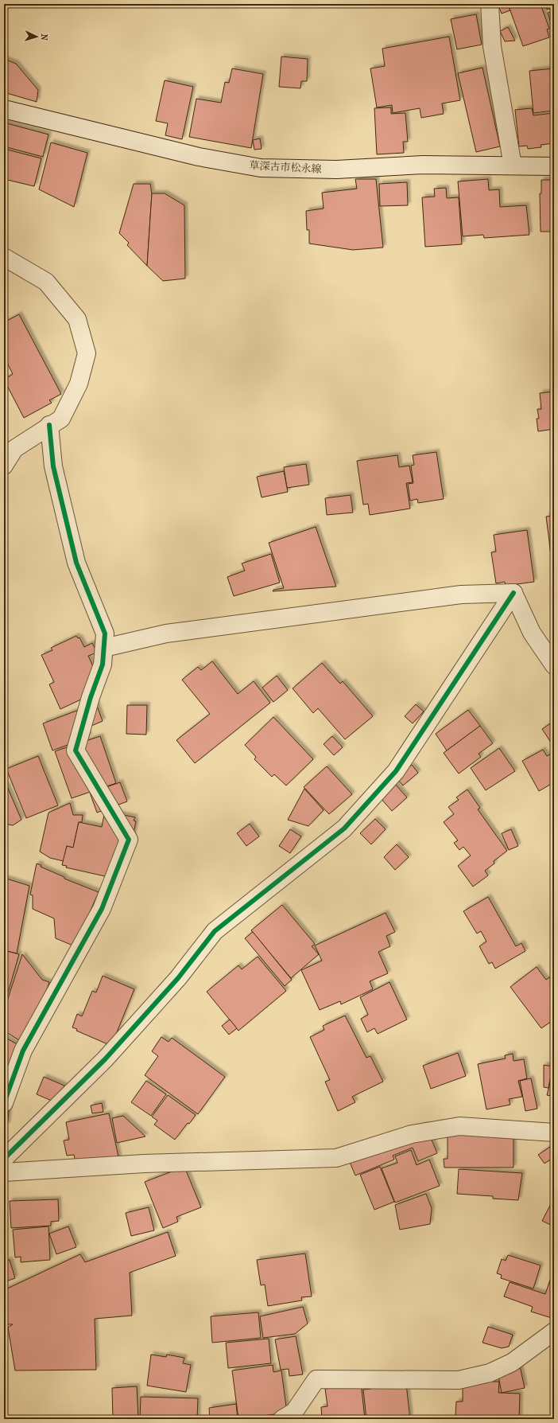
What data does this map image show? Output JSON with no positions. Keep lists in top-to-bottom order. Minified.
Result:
{"streets":{"street":["草深古市松永線"]},"north":"right"}
